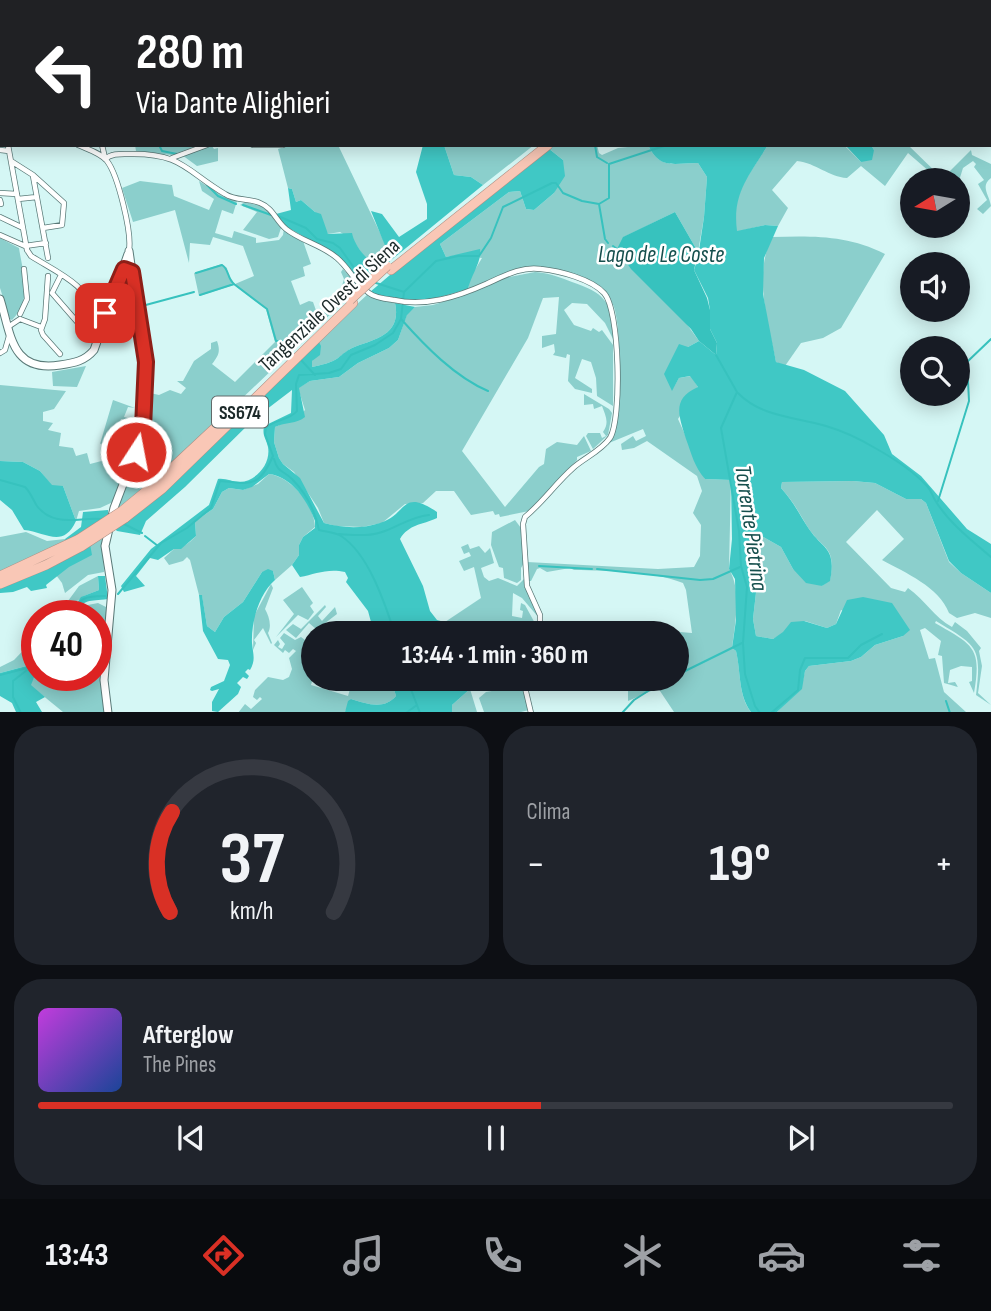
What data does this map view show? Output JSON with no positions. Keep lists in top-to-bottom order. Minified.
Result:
{"streets":{"highway":["Tangenziale Ovest di Siena","SS674"]},"water":["Lago de Le Coste","Torrente Pietrina"],"north":"left","page":{"turn":["280 m","Via Dante Alighieri"],"limit":"40","trip":"13:44 · 1 min · 360 m","tile":"Clima","heat":["−","19°","+"],"song":["Afterglow","The Pines"],"tabs":"13:43","gauge":["37","km/h"]}}
